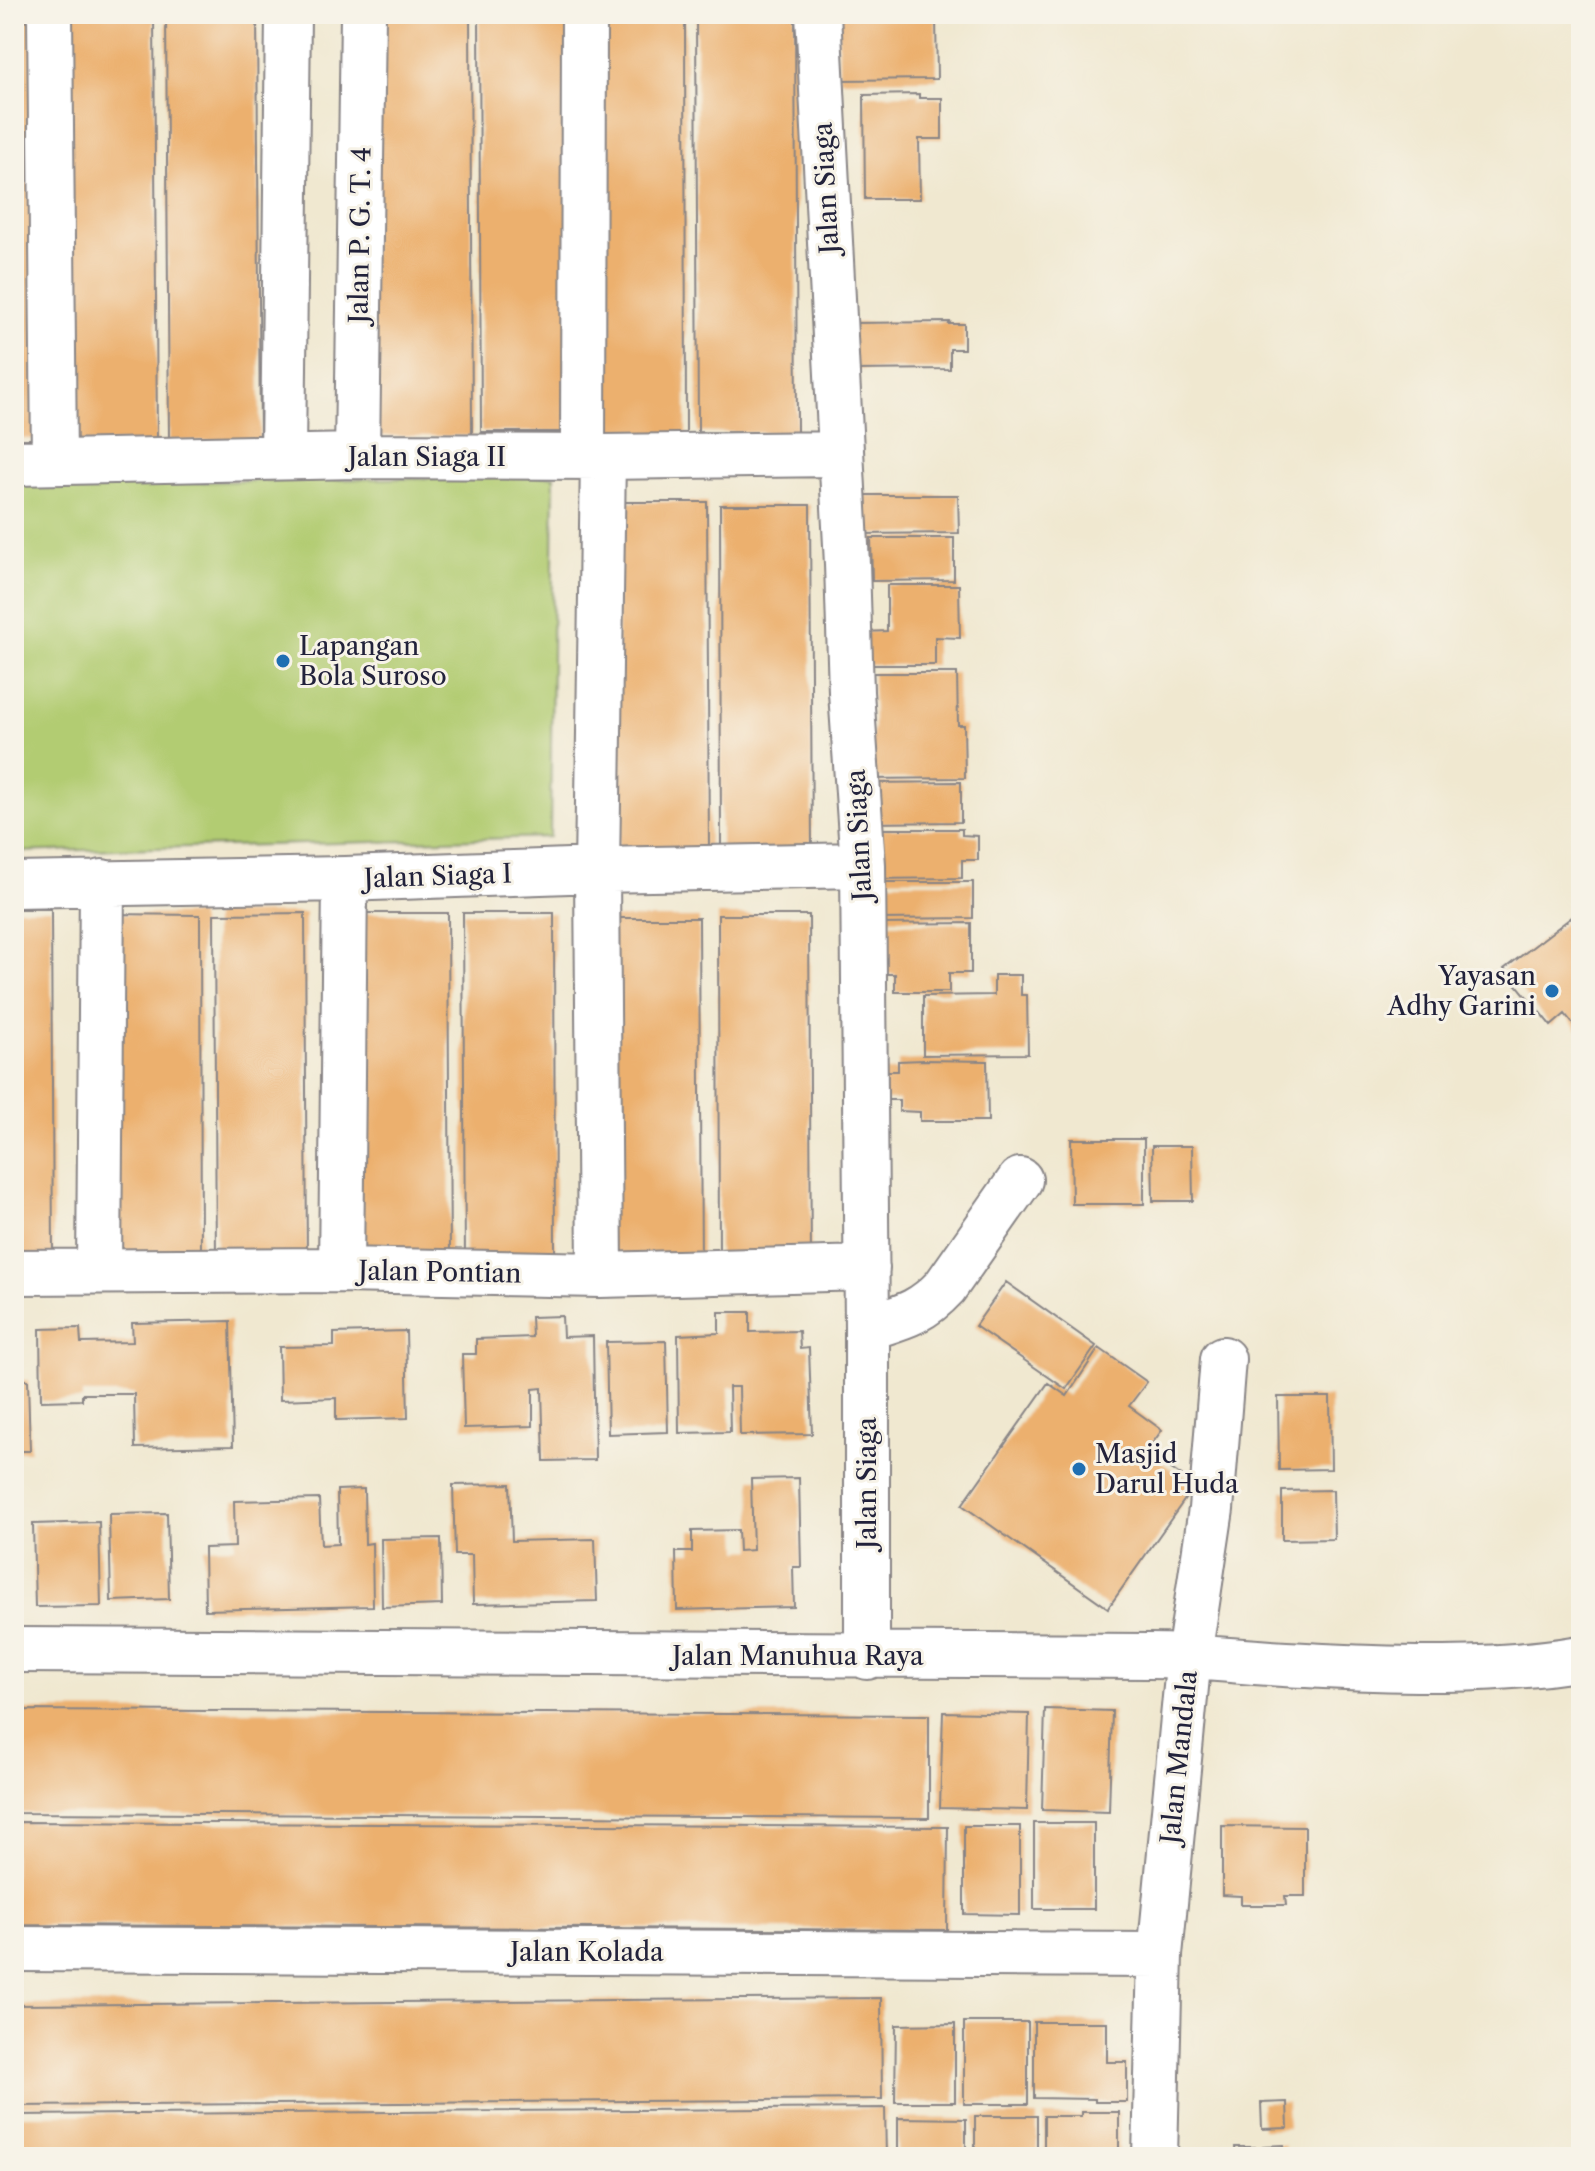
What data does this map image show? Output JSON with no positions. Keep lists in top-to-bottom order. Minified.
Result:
{"streets":{"street":["Jalan Siaga","Jalan P. G. T. 4","Jalan Siaga II","Jalan Siaga I","Jalan Pontian","Jalan Manuhua Raya","Jalan Mandala","Jalan Kolada"]},"crossings":[["Jalan Siaga","Jalan Siaga II"],["Jalan Siaga","Jalan Siaga I"],["Jalan Siaga","Jalan Pontian"],["Jalan Siaga","Jalan Manuhua Raya"],["Jalan P. G. T. 4","Jalan Siaga II"],["Jalan Manuhua Raya","Jalan Mandala"],["Jalan Mandala","Jalan Kolada"]],"places":["Lapangan Bola Suroso","Yayasan Adhy Garini","Masjid Darul Huda"]}
